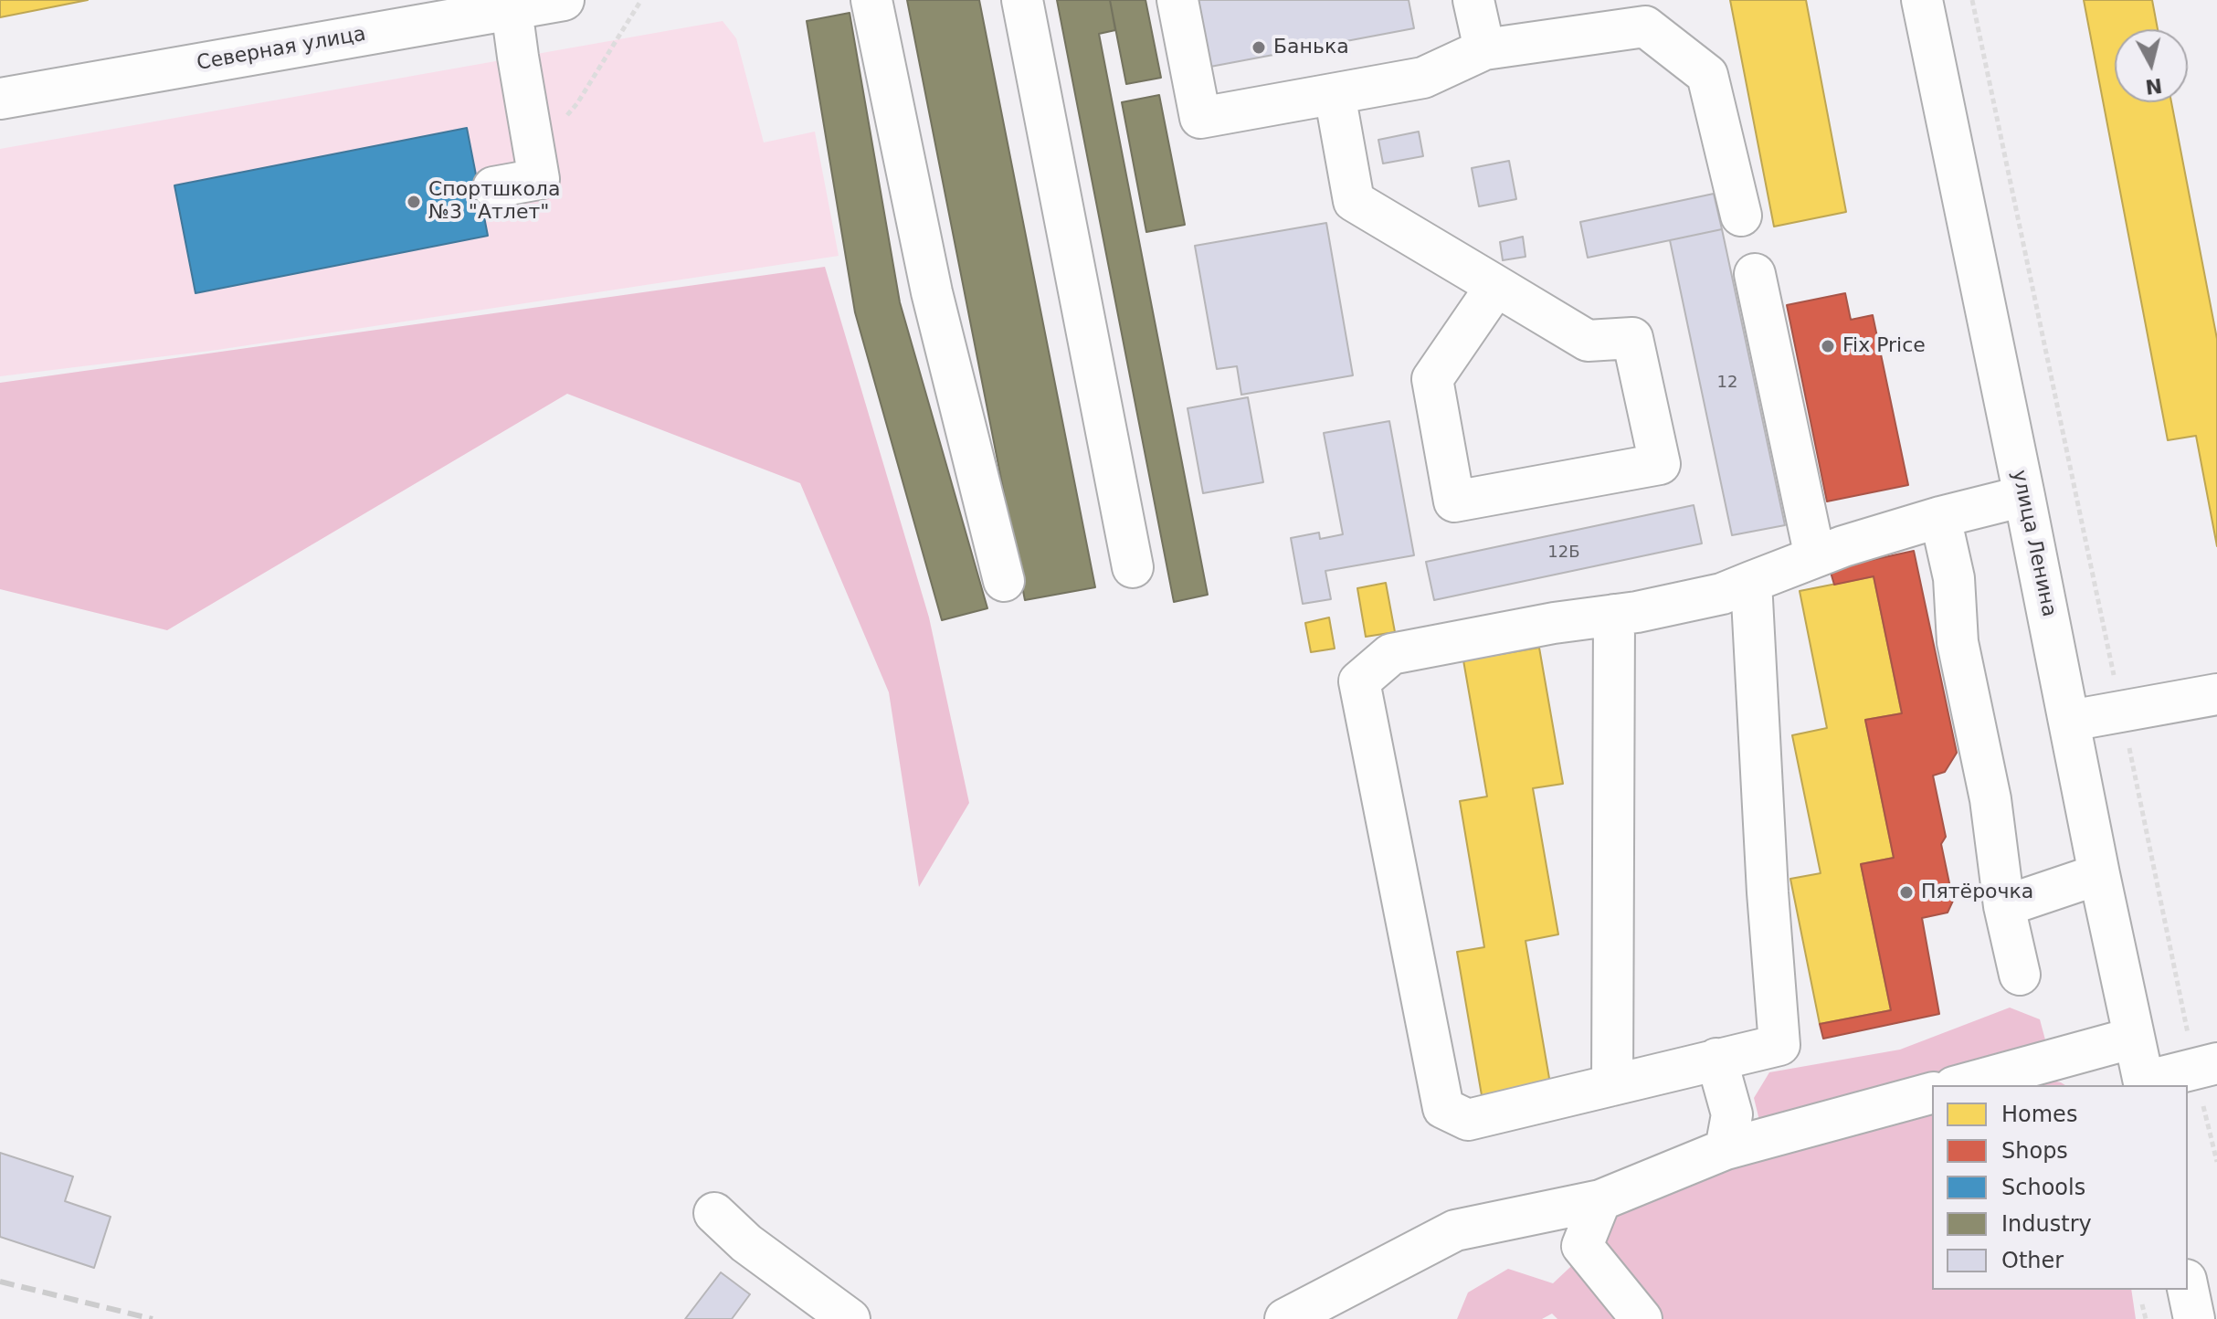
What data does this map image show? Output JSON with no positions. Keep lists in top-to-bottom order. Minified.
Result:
{"streets":{"street":["Северная улица","улица Ленина"]},"places":["Банька","Спортшкола №3 \"Атлет\"","Fix Price","Пятёрочка"],"house_numbers":["12","12Б"],"legend":["Homes","Shops","Schools","Industry","Other"],"north":"bottom"}
